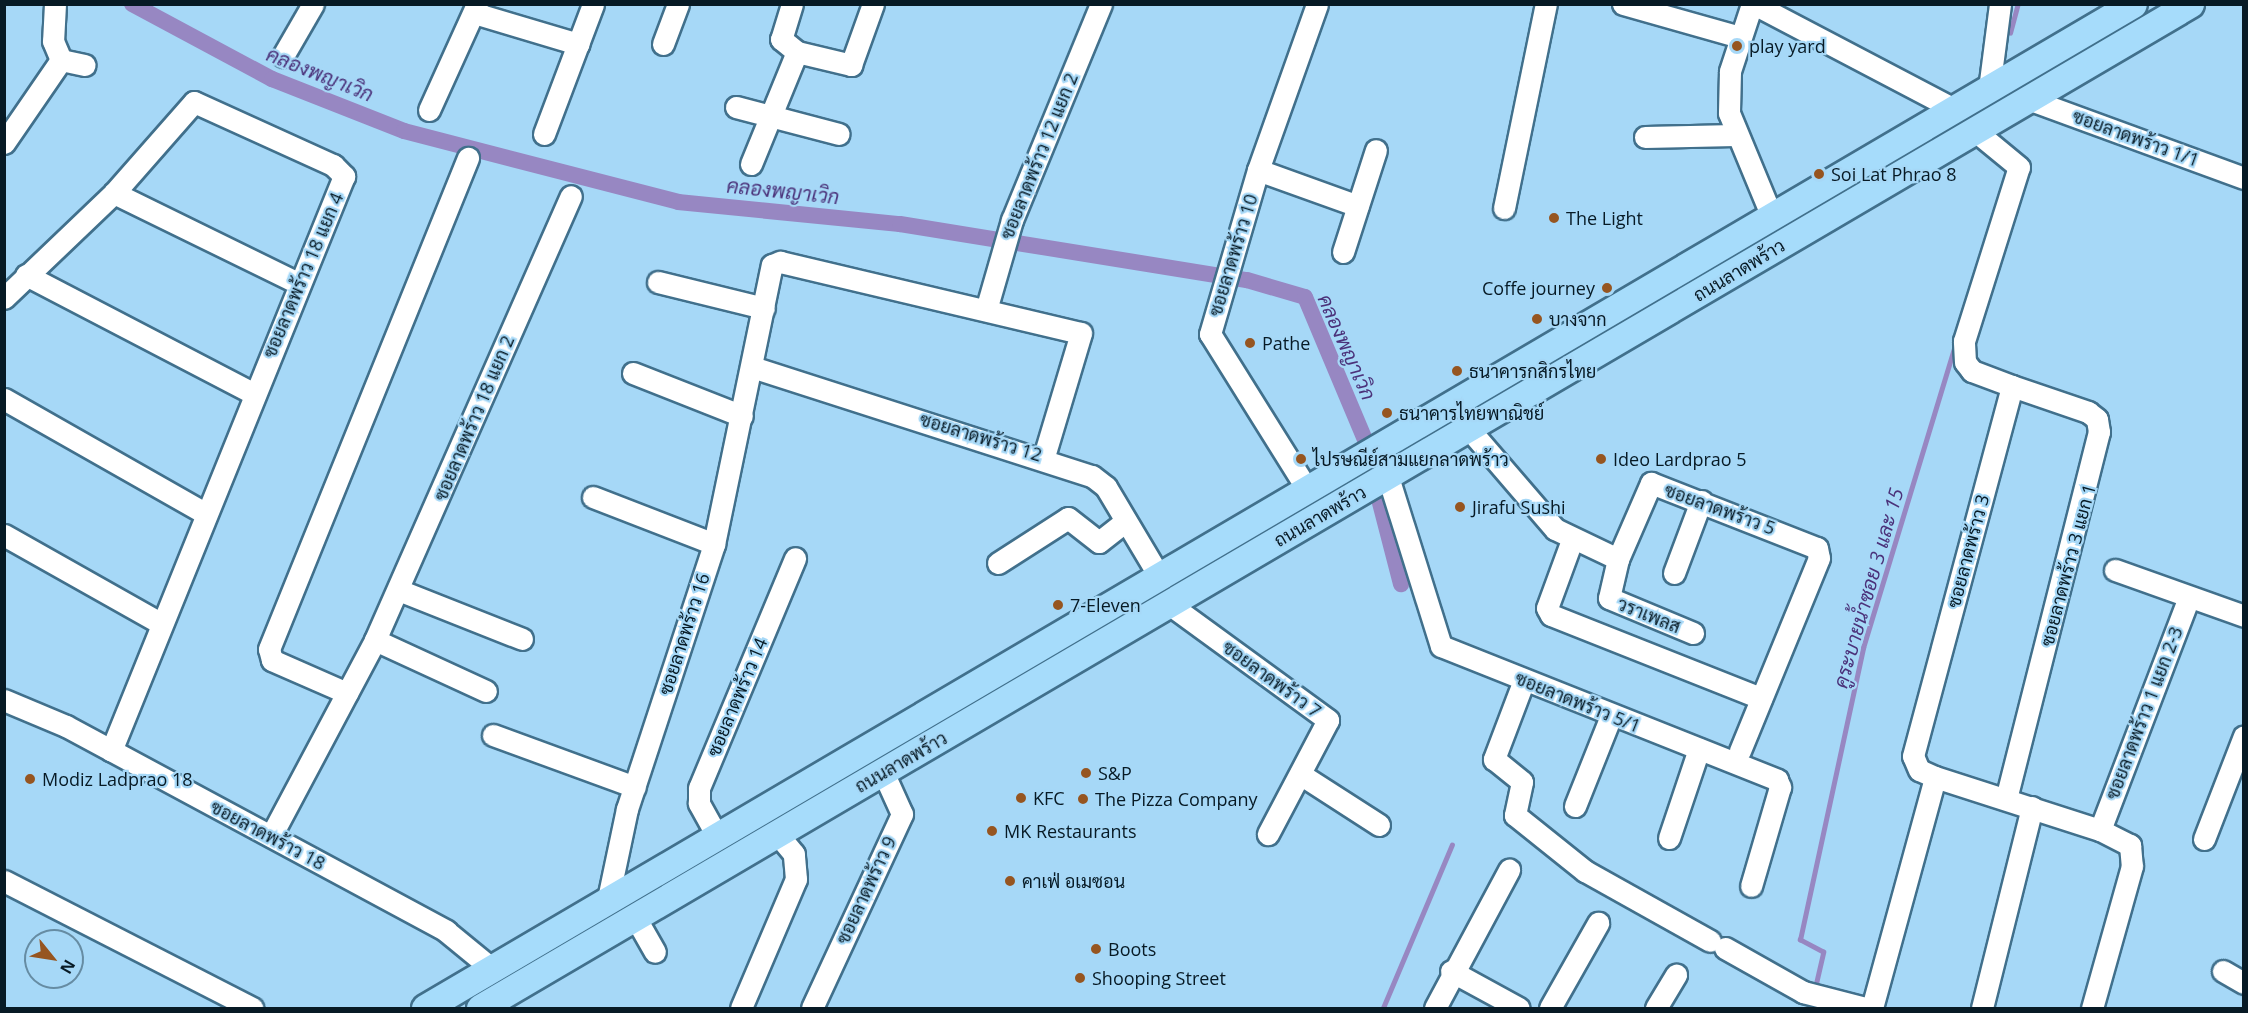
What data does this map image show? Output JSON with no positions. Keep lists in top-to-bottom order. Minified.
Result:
{"streets":{"main road":["ถนนลาดพร้าว"],"street":["ซอยลาดพร้าว 1/1","ซอยลาดพร้าว 12 แยก 2","ซอยลาดพร้าว 10","ซอยลาดพร้าว 18 แยก 4","ซอยลาดพร้าว 18 แยก 2","ซอยลาดพร้าว 12","ซอยลาดพร้าว 5","ซอยลาดพร้าว 3","ซอยลาดพร้าว 3 แยก 1","วราเพลส","ซอยลาดพร้าว 16","ซอยลาดพร้าว 7","ซอยลาดพร้าว 14","ซอยลาดพร้าว 5/1","ซอยลาดพร้าว 1 แยก 2-3","ซอยลาดพร้าว 18","ซอยลาดพร้าว 9"]},"crossings":[["ซอยลาดพร้าว 1/1","ถนนลาดพร้าว"],["ซอยลาดพร้าว 10","ถนนลาดพร้าว"],["ถนนลาดพร้าว","ซอยลาดพร้าว 12"],["ถนนลาดพร้าว","ซอยลาดพร้าว 16"],["ถนนลาดพร้าว","ซอยลาดพร้าว 7"],["ถนนลาดพร้าว","ซอยลาดพร้าว 14"],["ถนนลาดพร้าว","ซอยลาดพร้าว 5/1"],["ถนนลาดพร้าว","ซอยลาดพร้าว 18"],["ถนนลาดพร้าว","ซอยลาดพร้าว 9"],["ซอยลาดพร้าว 18 แยก 4","ซอยลาดพร้าว 18"],["ซอยลาดพร้าว 18 แยก 2","ซอยลาดพร้าว 18"],["ซอยลาดพร้าว 12","ซอยลาดพร้าว 16"],["ซอยลาดพร้าว 5","วราเพลส"],["ซอยลาดพร้าว 3","ซอยลาดพร้าว 3 แยก 1"]],"water":["คลองพญาเวิก","คูระบายน้ำซอย 3 และ 15"],"places":["play yard","Soi Lat Phrao 8","The Light","Coffe journey","บางจาก","Pathe","ธนาคารกสิกรไทย","ธนาคารไทยพาณิชย์","ไปรษณีย์สามแยกลาดพร้าว","Ideo Lardprao 5","Jirafu Sushi","7-Eleven","S&P","Modiz Ladprao 18","KFC","The Pizza Company","MK Restaurants","คาเฟ่ อเมซอน","Boots","Shooping Street"],"north":"bottom right"}
